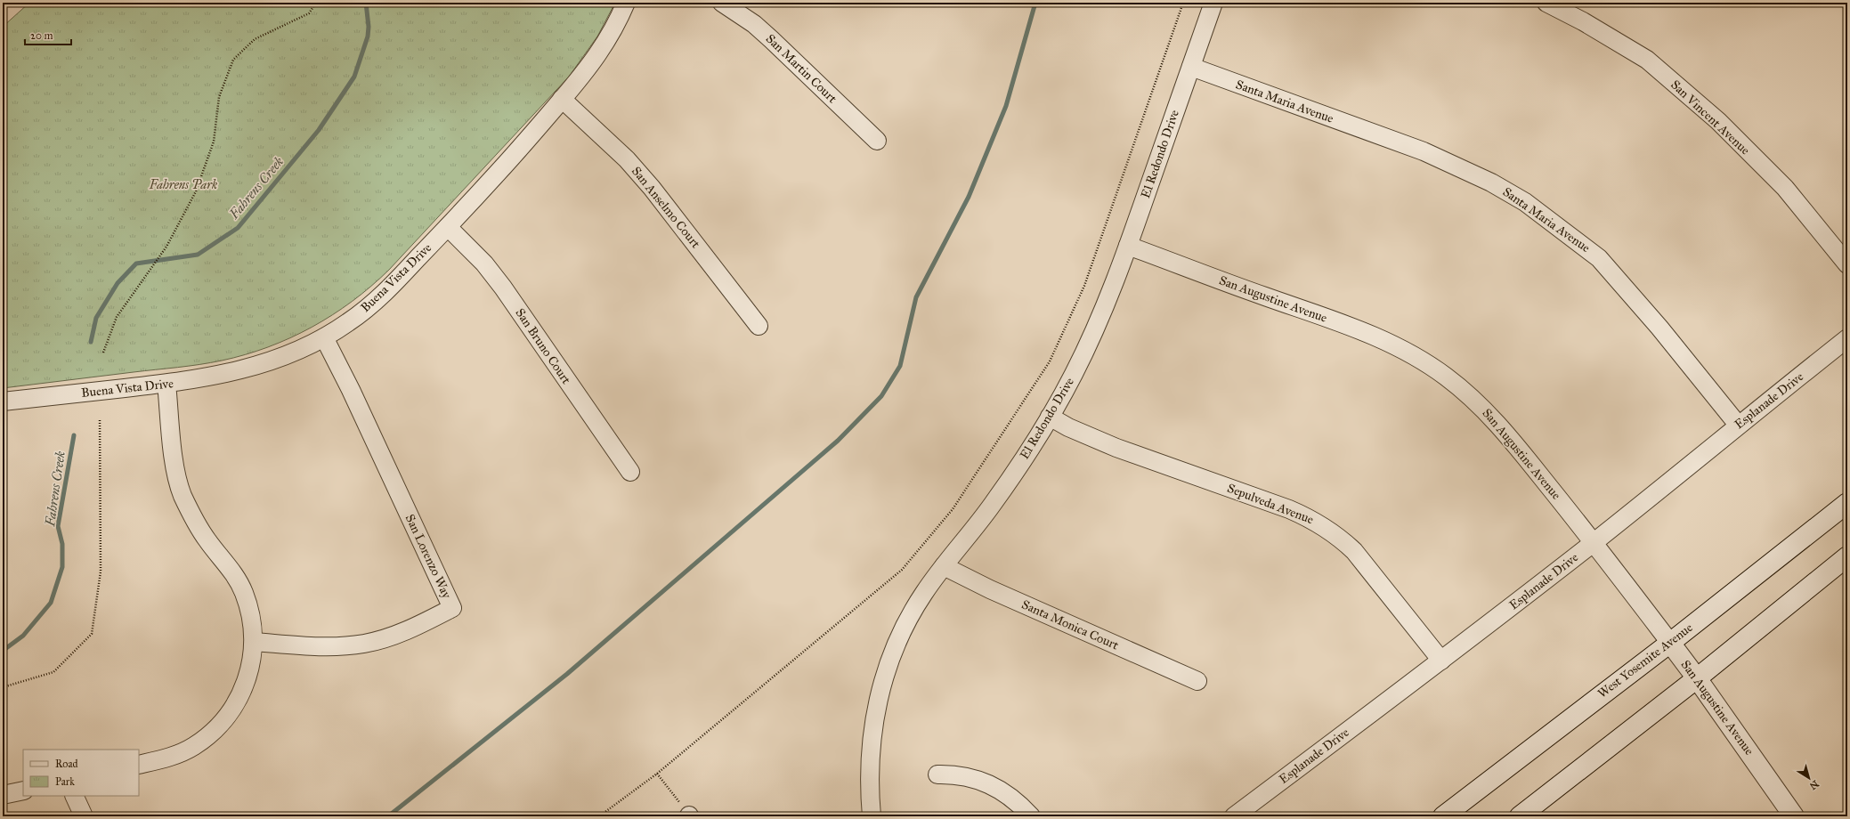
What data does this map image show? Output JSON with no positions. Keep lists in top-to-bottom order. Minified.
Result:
{"streets":{"main road":["San Augustine Avenue","West Yosemite Avenue"],"street":["San Martin Court","Santa Maria Avenue","San Vincent Avenue","El Redondo Drive","San Anselmo Court","Buena Vista Drive","San Bruno Court","Esplanade Drive","Sepulveda Avenue","San Lorenzo Way","Santa Monica Court"]},"crossings":[["Santa Maria Avenue","El Redondo Drive"],["Santa Maria Avenue","Esplanade Drive"],["El Redondo Drive","San Augustine Avenue"],["El Redondo Drive","Sepulveda Avenue"],["El Redondo Drive","Santa Monica Court"],["San Anselmo Court","Buena Vista Drive"],["Buena Vista Drive","San Bruno Court"],["Buena Vista Drive","San Lorenzo Way"],["San Augustine Avenue","Esplanade Drive"],["San Augustine Avenue","West Yosemite Avenue"],["Esplanade Drive","Sepulveda Avenue"]],"water":["Fahrens Creek"],"parks":["Fahrens Park"],"legend":["Road","Park"],"scale_bar":"20 m","north":"bottom right"}
